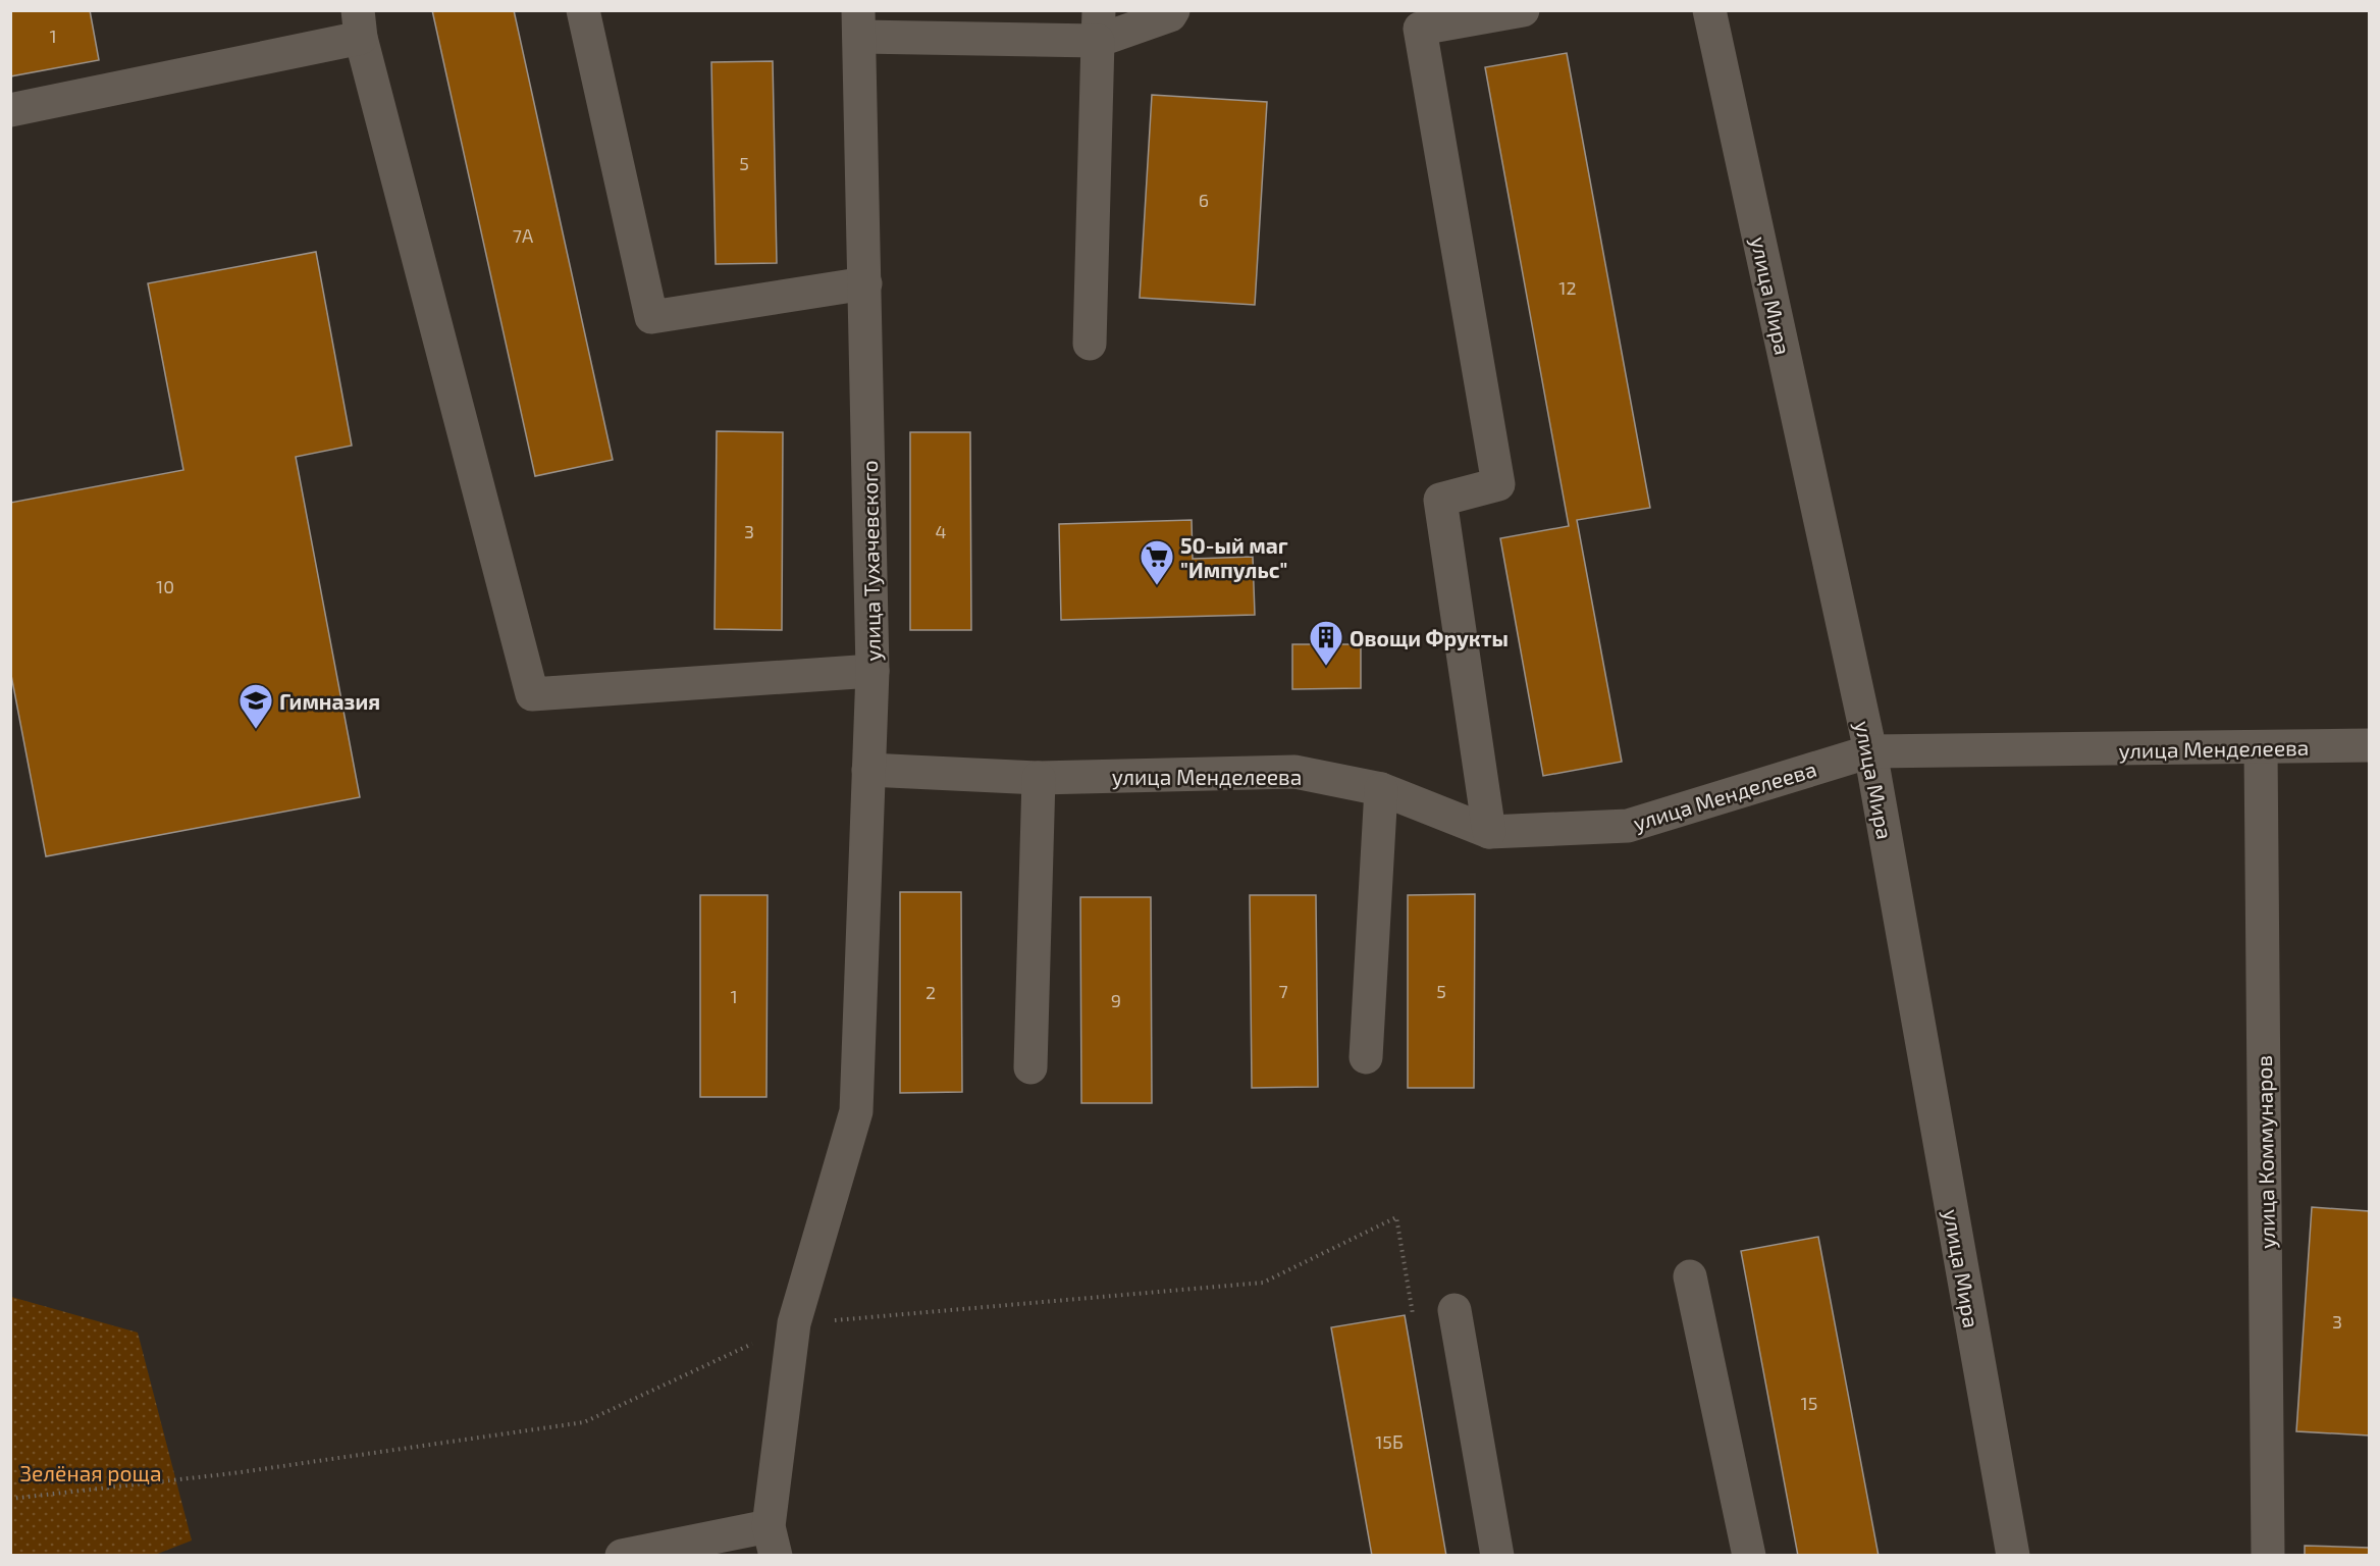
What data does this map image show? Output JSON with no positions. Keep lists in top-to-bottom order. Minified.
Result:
{"streets":{"street":["улица Мира","улица Тухачевского","улица Менделеева","улица Коммунаров"]},"crossings":[["улица Мира","улица Менделеева"],["улица Тухачевского","улица Менделеева"],["улица Менделеева","улица Коммунаров"]],"parks":["Зелёная роща"],"places":{"supermarket":["50-ый маг \"Импульс\""],"building":["Овощи Фрукты"],"school or university":["Гимназия"]},"house_numbers":["1","5","6","7А","12","3","4","10","7","5","2","1","9","3","15","15Б"]}
